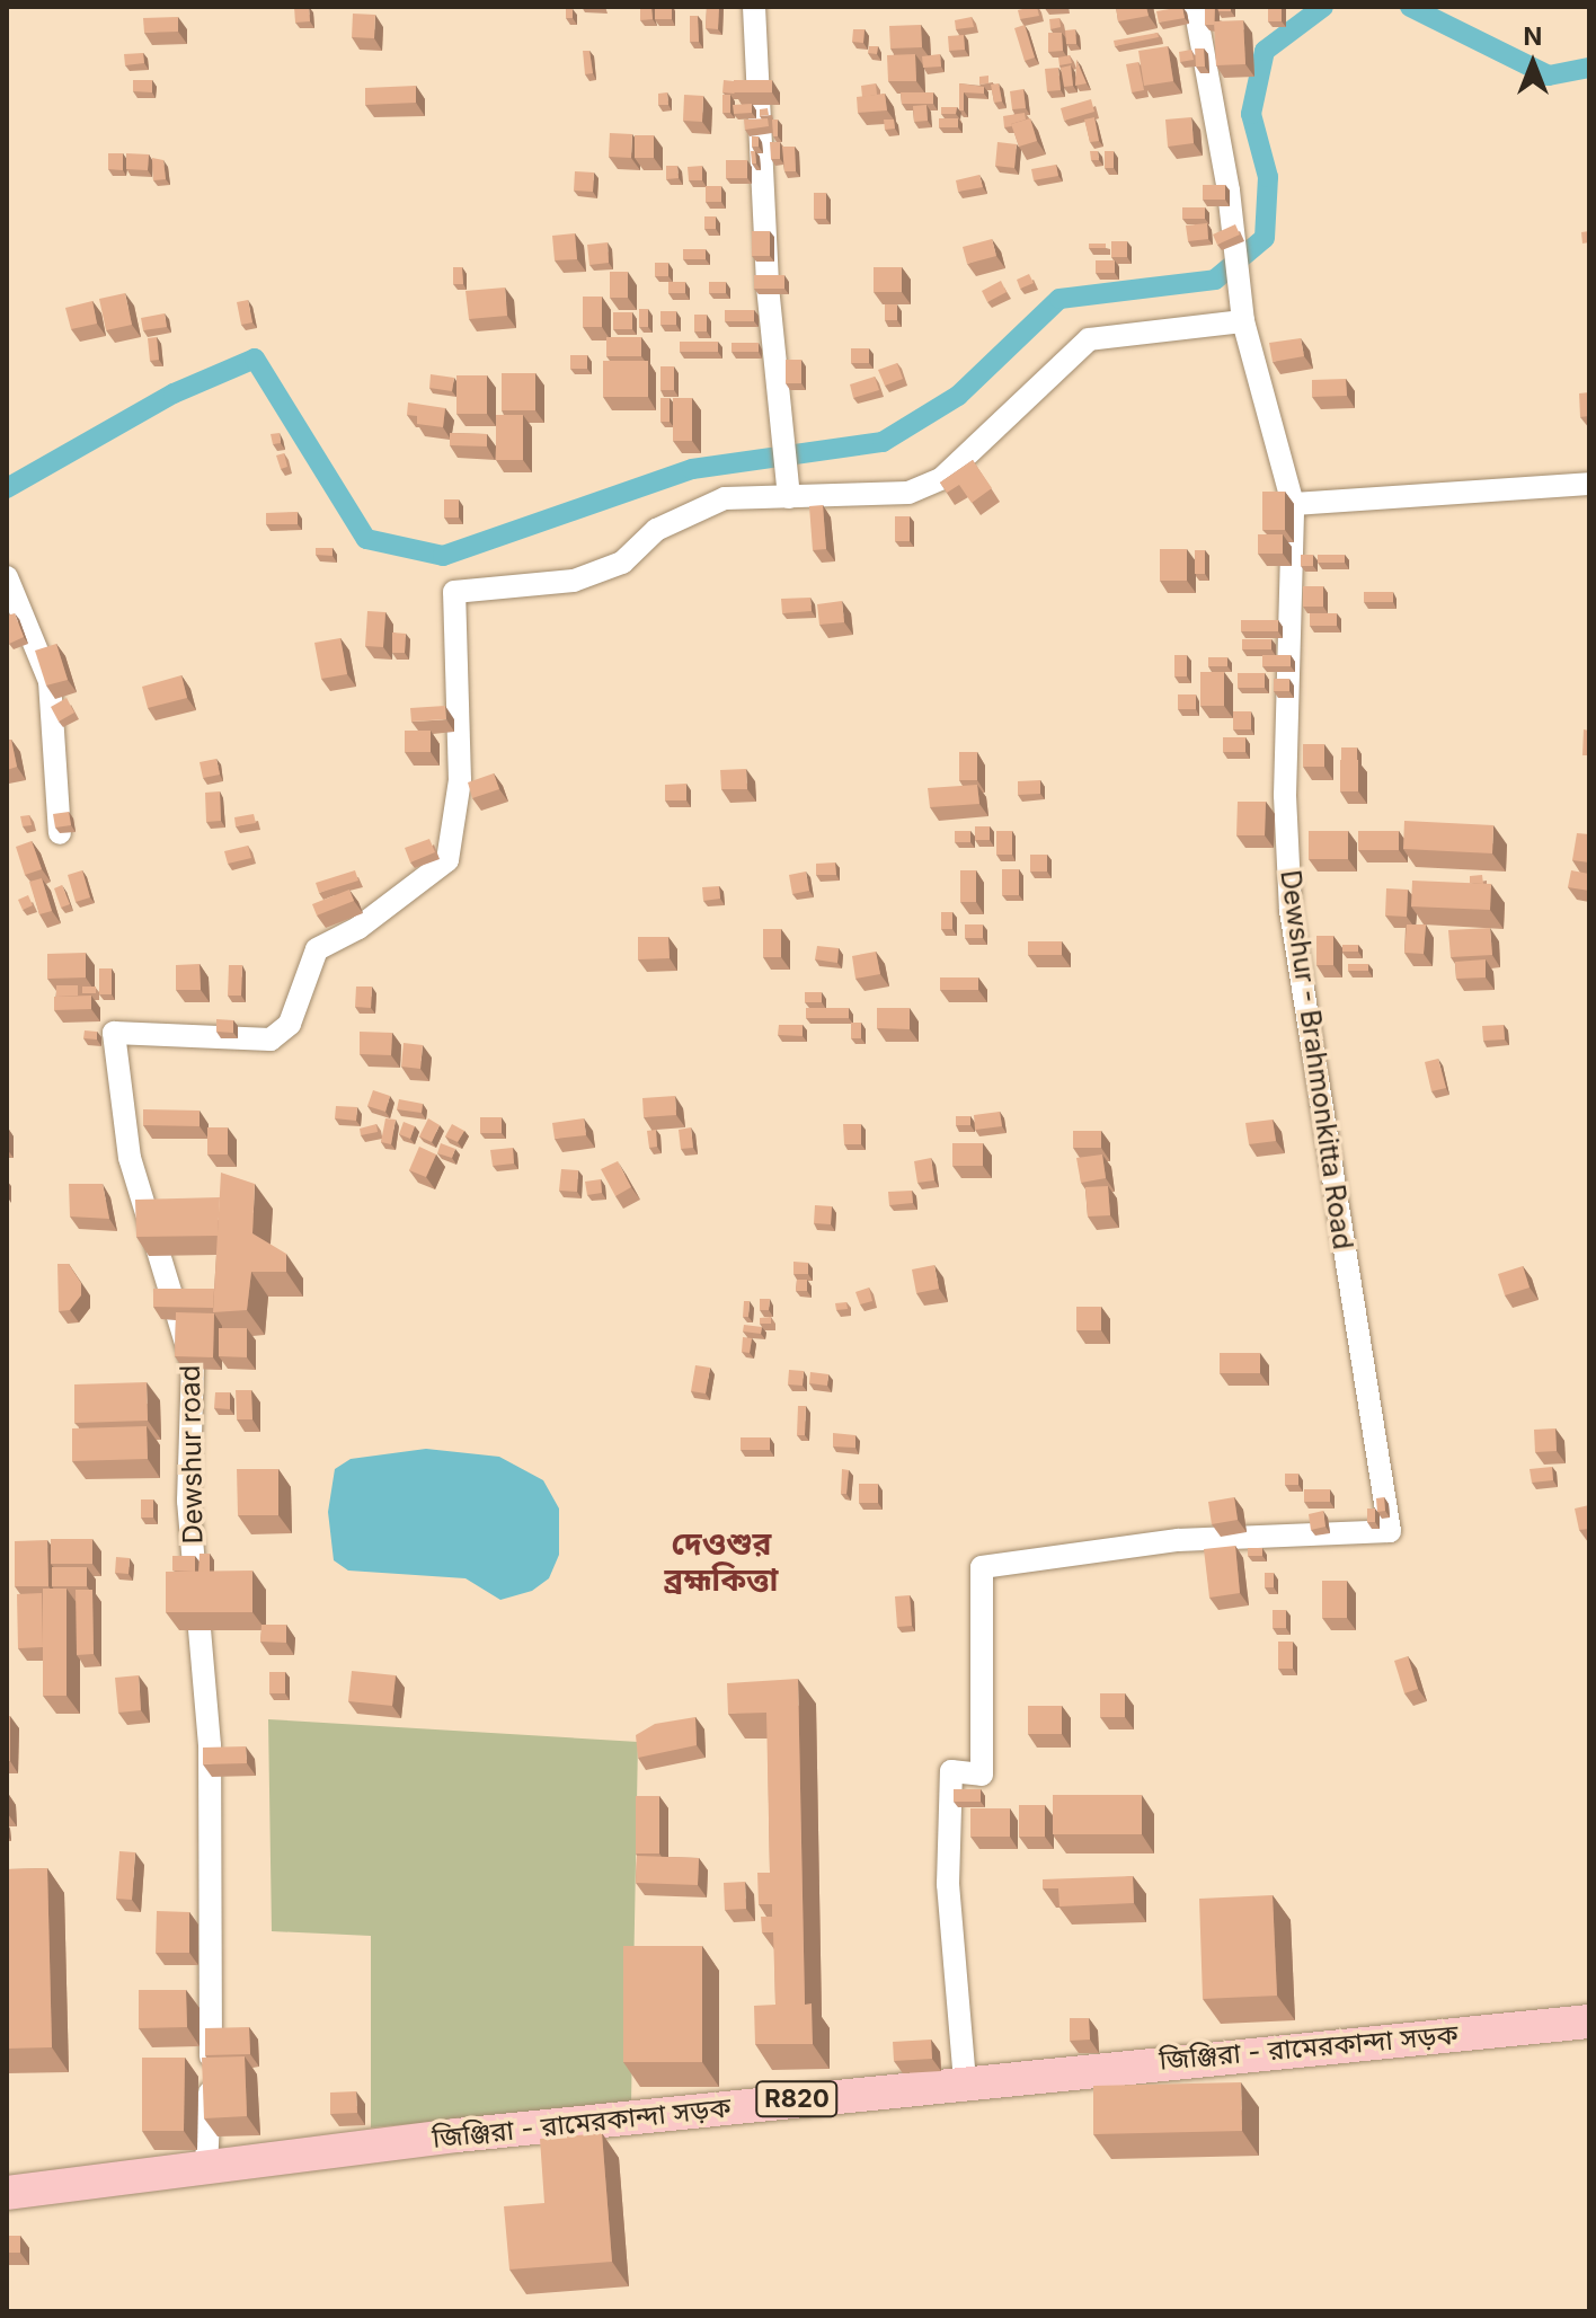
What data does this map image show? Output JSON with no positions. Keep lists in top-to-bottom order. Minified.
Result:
{"streets":{"main road":["জিঞ্জিরা - রামেরকান্দা সড়ক","R820"],"street":["Dewshur - Brahmonkitta Road","Dewshur road"]},"crossings":[["Dewshur - Brahmonkitta Road","জিঞ্জিরা - রামেরকান্দা সড়ক"],["Dewshur road","জিঞ্জিরা - রামেরকান্দা সড়ক"]],"districts":["দেওশুর ব্রহ্মকিত্তা"],"north":"top"}
